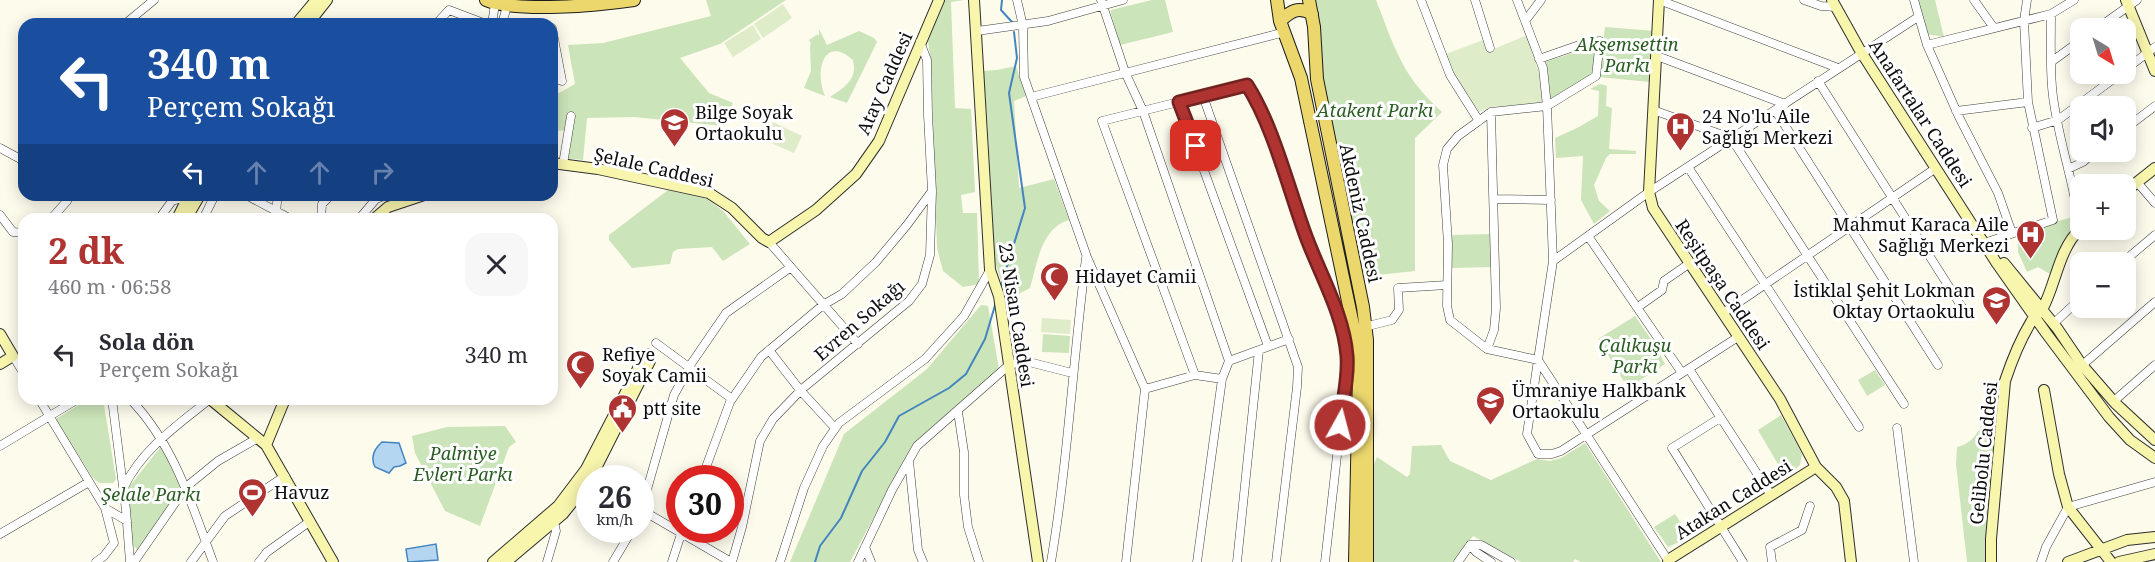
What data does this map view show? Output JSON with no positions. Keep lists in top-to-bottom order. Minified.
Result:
{"streets":{"main road":["Akdeniz Caddesi"],"street":["Atay Caddesi","Anafartalar Caddesi","Şelale Caddesi","Reşitpaşa Caddesi","23 Nisan Caddesi","Evren Sokağı","Gelibolu Caddesi","Atakan Caddesi"]},"crossings":[["Atay Caddesi","Şelale Caddesi"],["Atay Caddesi","Evren Sokağı"],["Anafartalar Caddesi","Gelibolu Caddesi"],["Reşitpaşa Caddesi","Atakan Caddesi"]],"parks":["Akşemsettin Parkı","Atakent Parkı","Çalıkuşu Parkı","Palmiye Evleri Parkı","Şelale Parkı"],"places":{"school or university":["Bilge Soyak Ortaokulu","İstiklal Şehit Lokman Oktay Ortaokulu","Ümraniye Halkbank Ortaokulu"],"hospital":["24 No'lu Aile Sağlığı Merkezi","Mahmut Karaca Aile Sağlığı Merkezi"],"mosque":["Hidayet Camii","Refiye Soyak Camii"],"public building":["ptt site"],"sports":["Havuz"]},"north":"bottom right","page":{"map_buttons":["+","−"],"turn":["340 m","Perçem Sokağı"],"heading":["2 dk","460 m · 06:58"],"list":[{"name":"Sola dön","note":"Perçem Sokağı","value":"340 m"}],"speed":"26 km/h","limit":"30"}}
